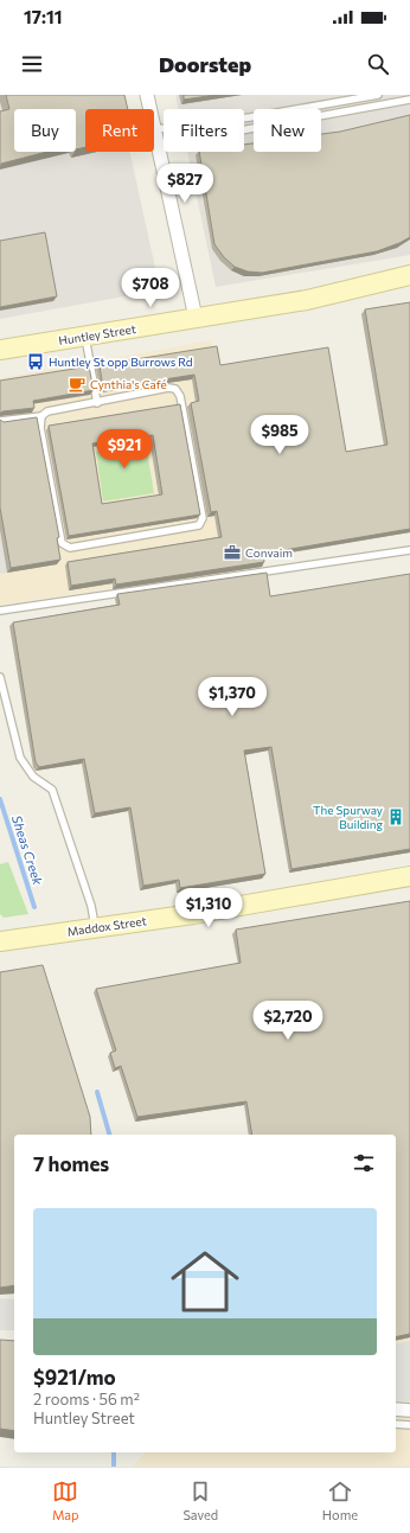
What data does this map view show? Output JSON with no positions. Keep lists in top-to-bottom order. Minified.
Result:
{"streets":{"main road":["Huntley Street","Maddox Street"]},"water":["Sheas Creek"],"places":{"bus stop":["Huntley St opp Burrows Rd"],"cafe":["Cynthia's Café"],"office":["Convaim"],"building":["The Spurway Building"]},"page":{"status":"17:11","header":"Doorstep","chip":["Buy","Rent","Filters","New"],"price":["$827","$708","$985","$921","$1,370","$1,310","$2,720"],"heading":"7 homes","list":[{"name":"$921/mo","note":"2 rooms · 56 m² · Huntley Street"}],"tabs":["Map","Saved","Home"]}}
